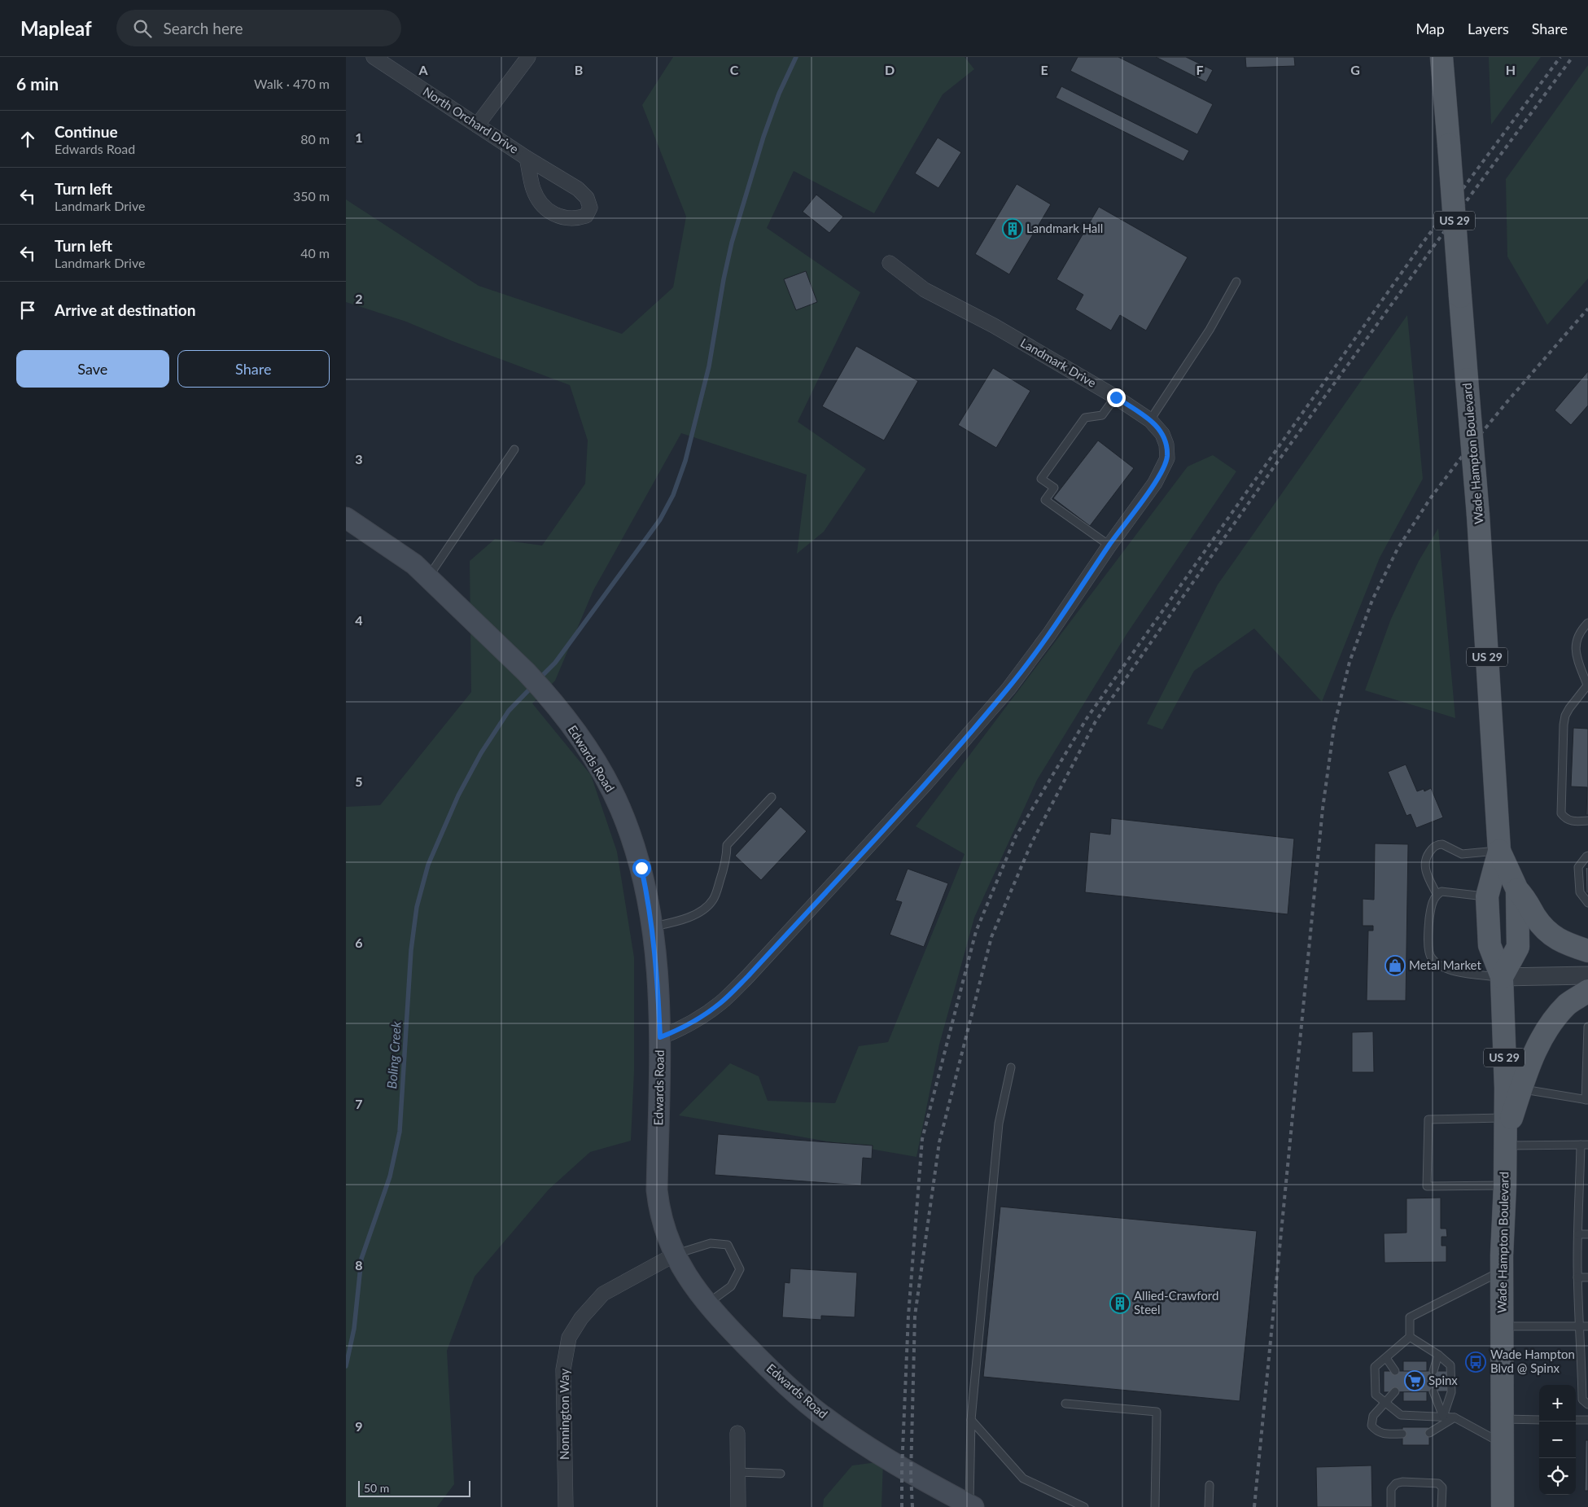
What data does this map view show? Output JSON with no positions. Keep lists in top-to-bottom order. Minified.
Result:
{"streets":{"main road":["US 29","Wade Hampton Boulevard","Edwards Road"],"street":["North Orchard Drive","Landmark Drive","Nonnington Way"]},"crossings":[["Landmark Drive","Edwards Road"],["Edwards Road","Nonnington Way"]],"water":["Boling Creek"],"places":{"building":["Landmark Hall","Allied-Crawford Steel"],"shop":["Metal Market"],"bus stop":["Wade Hampton Blvd @ Spinx"],"supermarket":["Spinx"]},"scale_bar":"50 m","page":{"header":"Mapleaf","search":"Search here","nav":["Map","Layers","Share"],"heading":["6 min","Walk · 470 m"],"list":[["Continue","Edwards Road","80 m"],["Turn left","Landmark Drive","350 m"],["Turn left","Landmark Drive","40 m"],"Arrive at destination"],"buttons":["Save","Share"],"map_buttons":["+","−"],"scale":"50 m"},"grid":{"columns":["A","B","C","D","E","F","G","H"],"rows":["1","2","3","4","5","6","7","8","9"]}}
